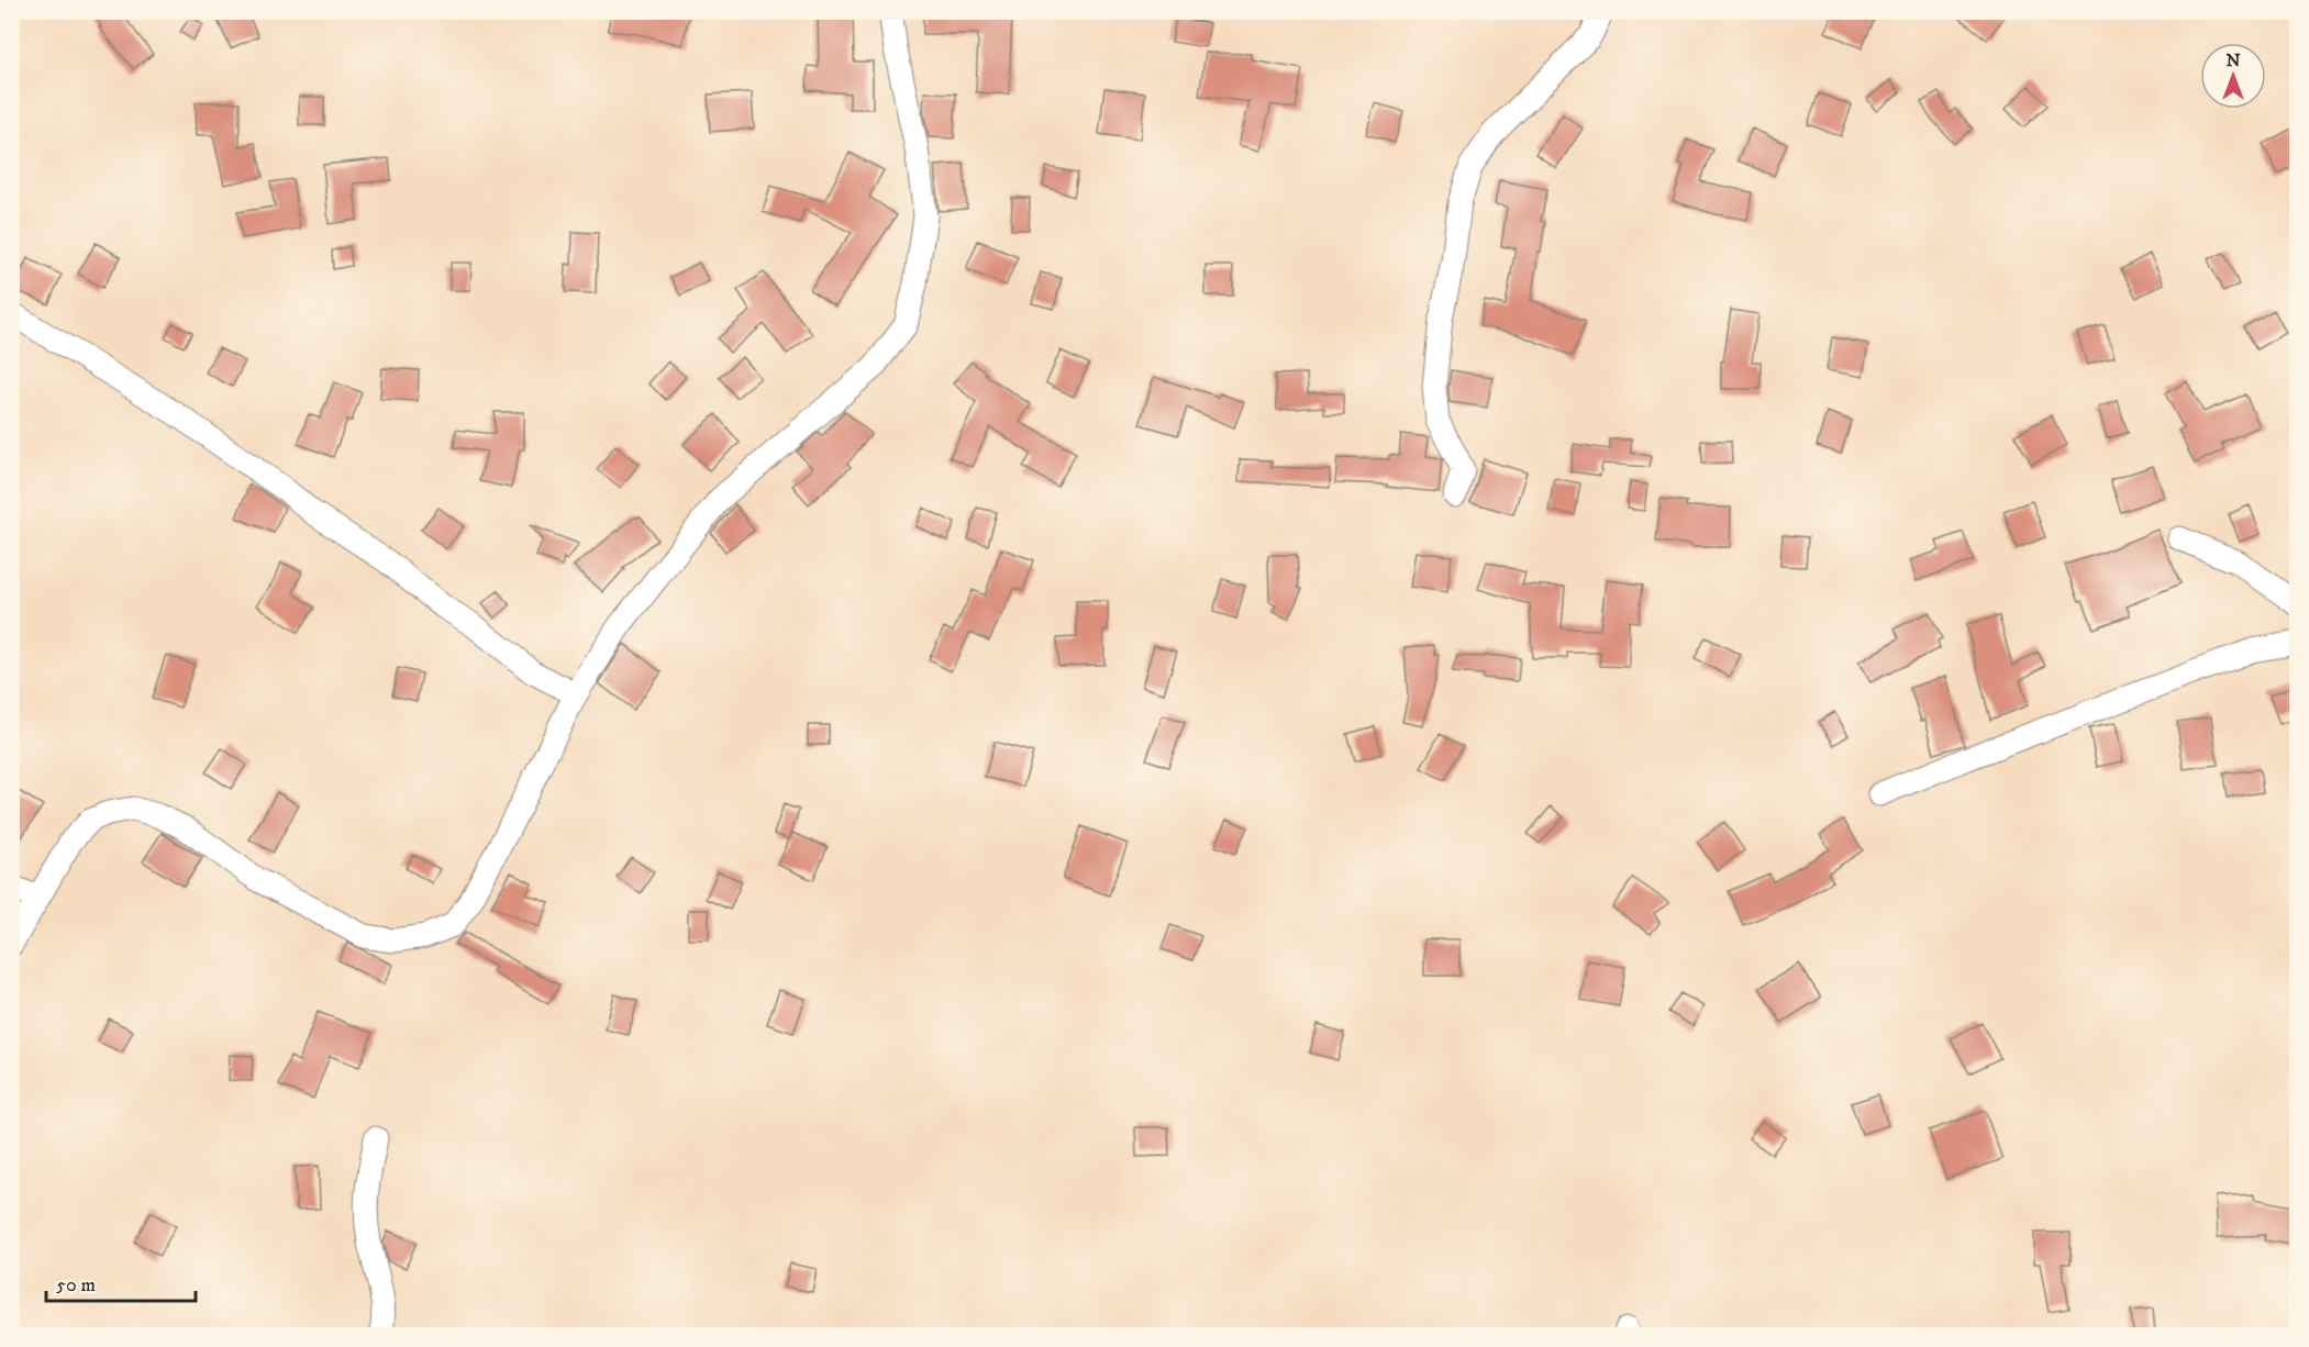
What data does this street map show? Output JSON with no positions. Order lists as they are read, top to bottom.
{
  "scale_bar": "50 m",
  "north": "top"
}
